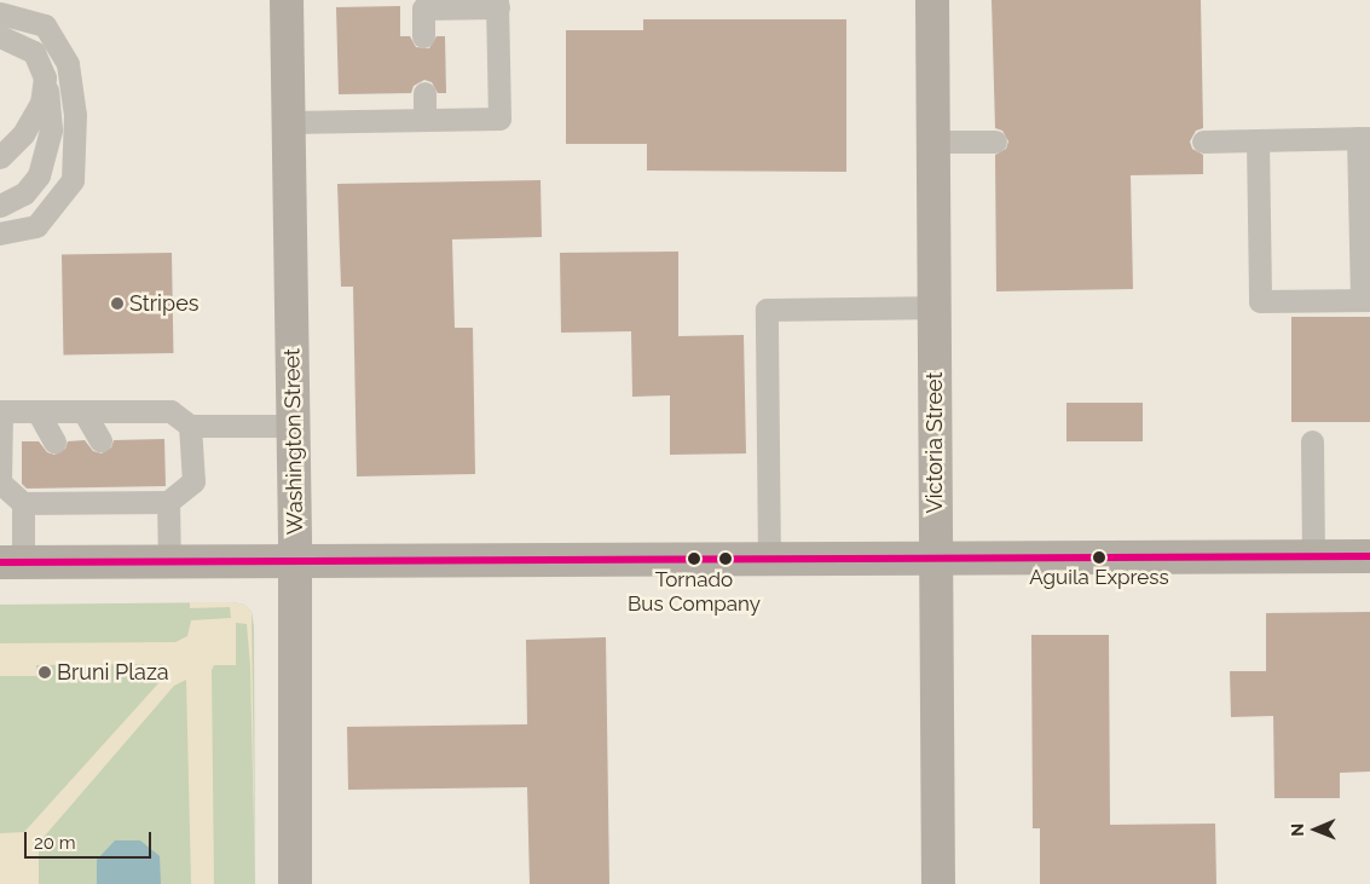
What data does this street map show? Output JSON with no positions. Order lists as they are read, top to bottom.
{
  "streets": {
    "main road": ["Washington Street", "Victoria Street"]
  },
  "places": [
    "Stripes",
    "Aguila Express",
    "Tornado Bus Company",
    "Bruni Plaza"
  ],
  "scale_bar": "20 m",
  "north": "left"
}
